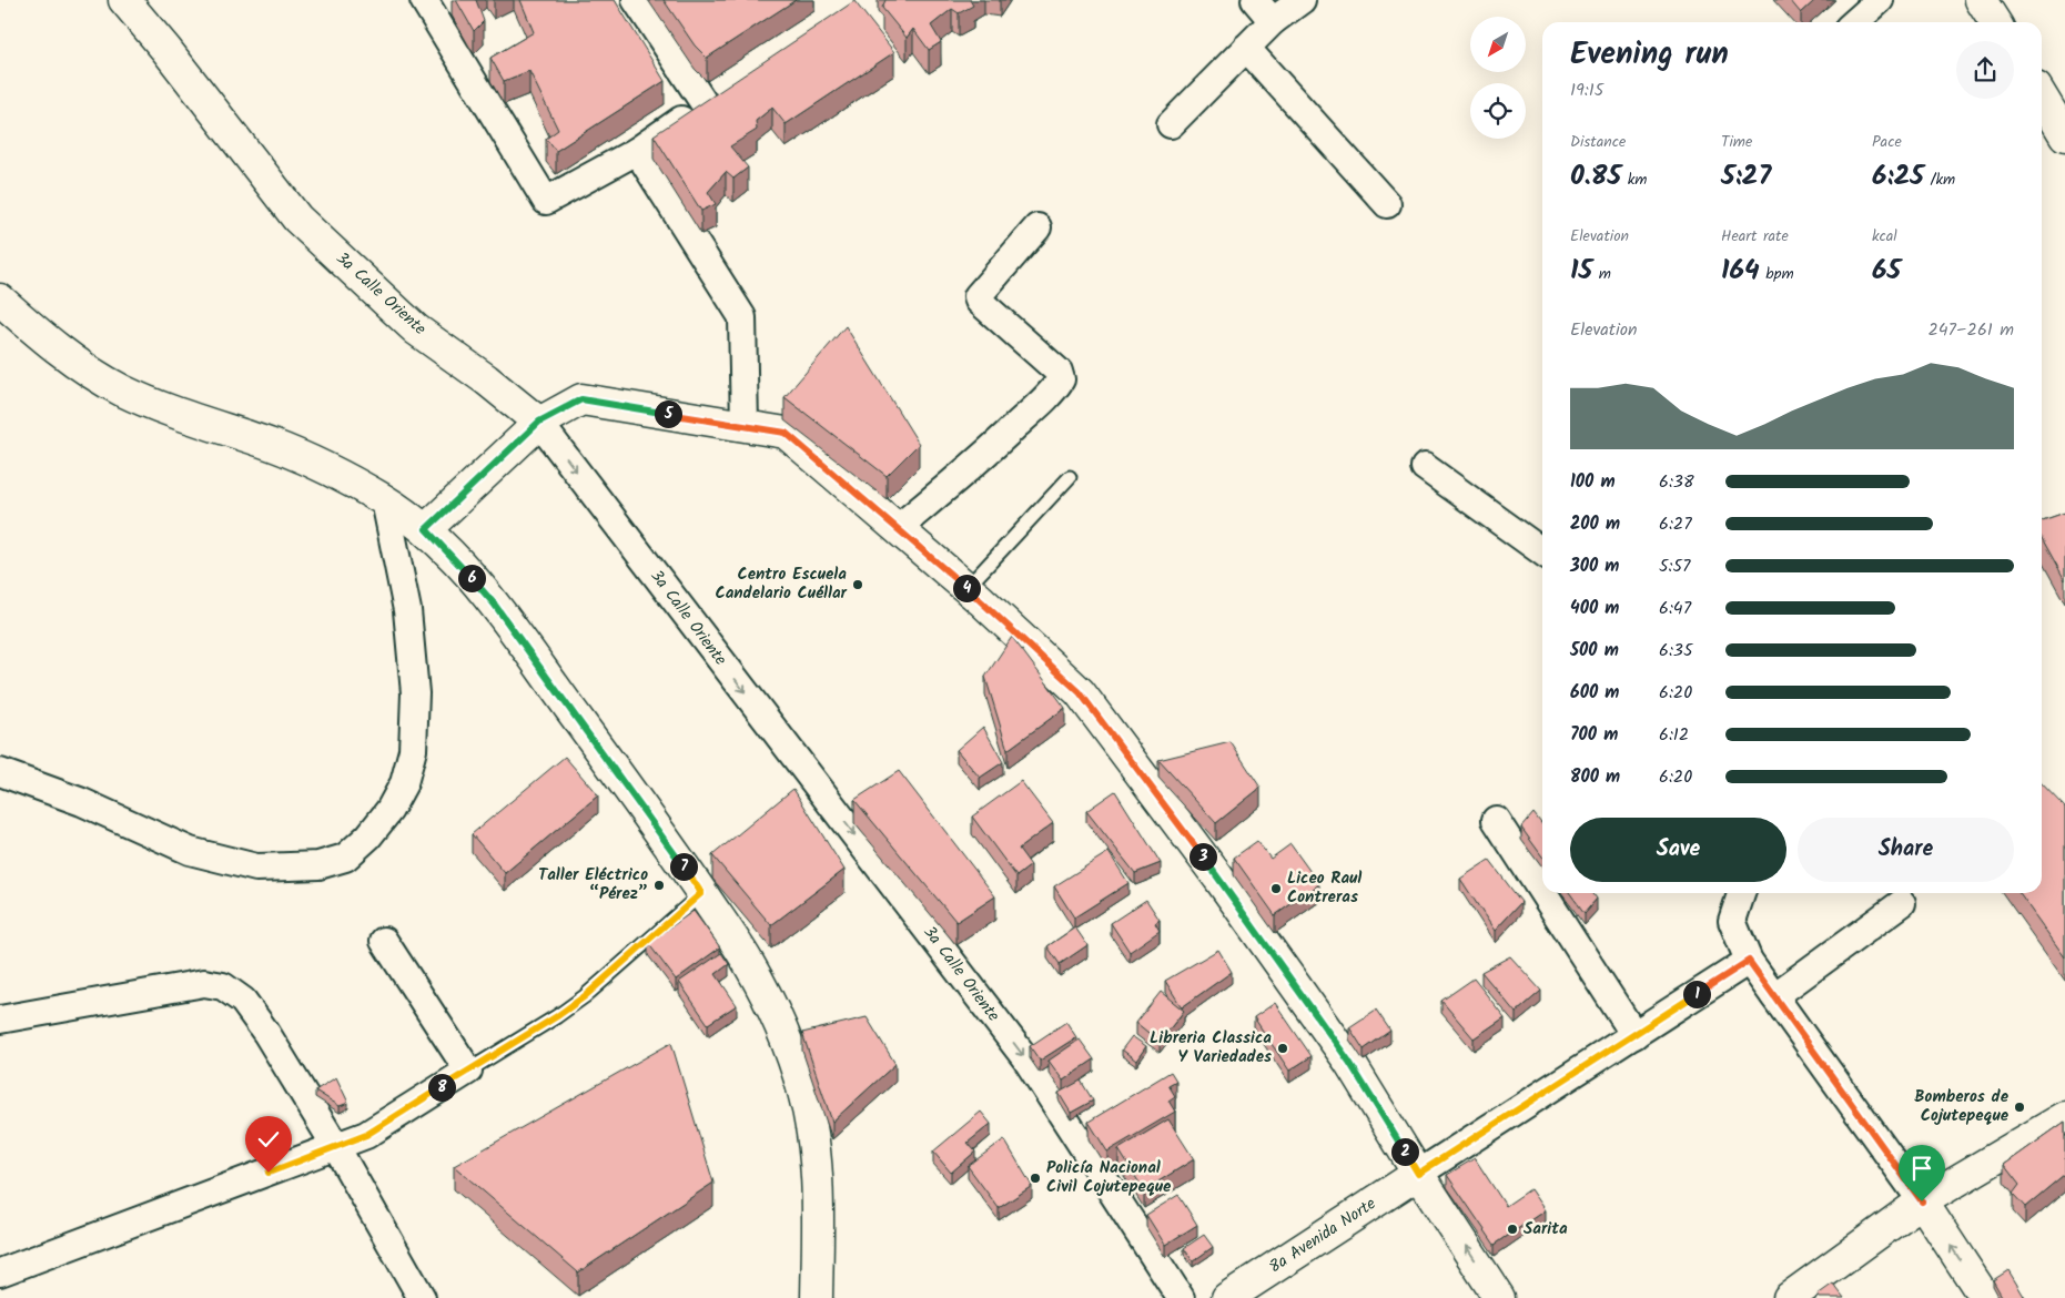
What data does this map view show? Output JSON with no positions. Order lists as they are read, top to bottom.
{
  "streets": {
    "street": ["3a Calle Oriente", "8a Avenida Norte"]
  },
  "places": [
    "Centro Escuela Candelario Cuéllar",
    "Taller Eléctrico “Pérez”",
    "Liceo Raul Contreras",
    "Libreria Classica Y Variedades",
    "Bomberos de Cojutepeque",
    "Policía Nacional Civil Cojutepeque",
    "Sarita"
  ],
  "north": "bottom left",
  "page": {
    "heading": ["Evening run", "19:15"],
    "stats": [
      ["Distance", "0.85 km"],
      ["Time", "5:27"],
      ["Pace", "6:25 /km"],
      ["Elevation", "15 m"],
      ["Heart rate", "164 bpm"],
      ["kcal", "65"]
    ],
    "chart": ["Elevation", "247–261 m"],
    "pins": [
      "5",
      "6",
      "4",
      "3",
      "7",
      "1",
      "8",
      "2"
    ],
    "list": [
      {
        "name": "100 m",
        "note": "6:38"
      },
      {
        "name": "200 m",
        "note": "6:27"
      },
      {
        "name": "300 m",
        "note": "5:57"
      },
      {
        "name": "400 m",
        "note": "6:47"
      },
      {
        "name": "500 m",
        "note": "6:35"
      },
      {
        "name": "600 m",
        "note": "6:20"
      },
      {
        "name": "700 m",
        "note": "6:12"
      },
      {
        "name": "800 m",
        "note": "6:20"
      }
    ],
    "buttons": ["Save", "Share"]
  }
}
